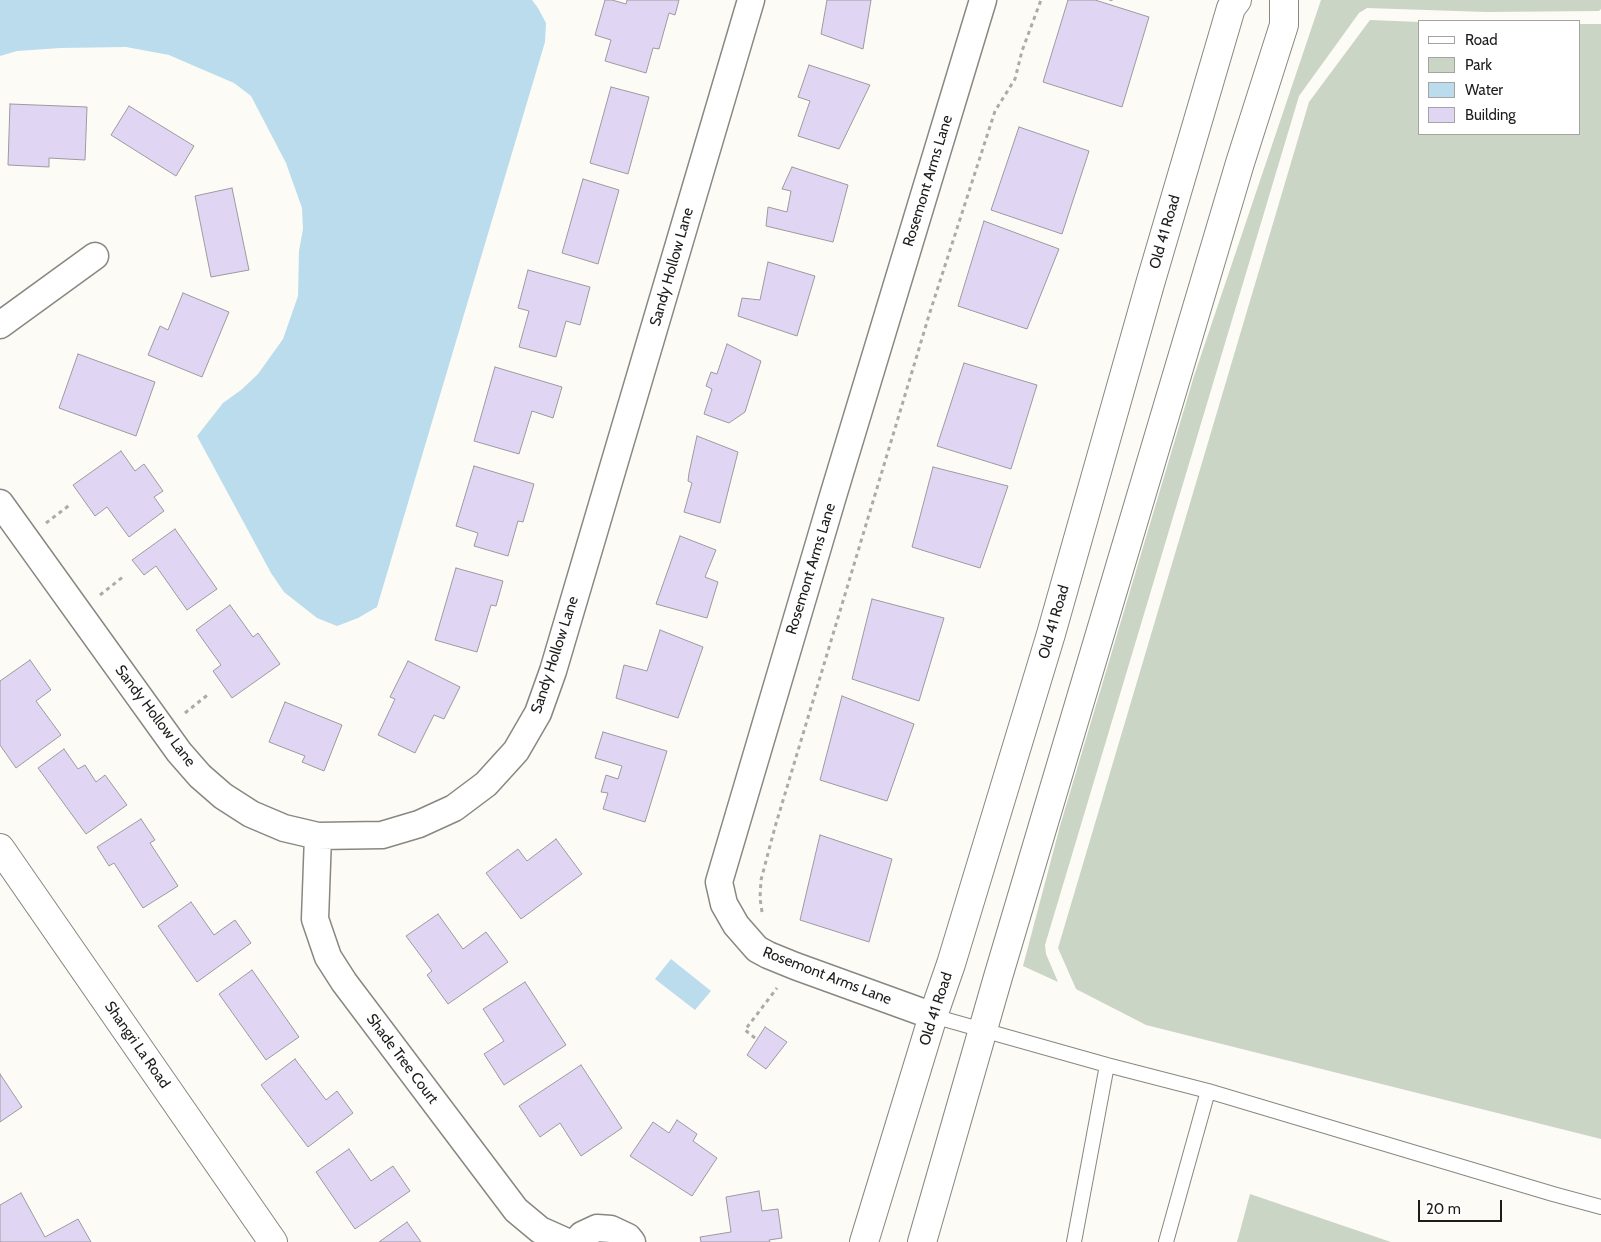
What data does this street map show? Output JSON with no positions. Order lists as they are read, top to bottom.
{
  "streets": {
    "street": [
      "Rosemont Arms Lane",
      "Old 41 Road",
      "Sandy Hollow Lane",
      "Shangri La Road",
      "Shade Tree Court"
    ]
  },
  "crossings": [
    ["Rosemont Arms Lane", "Old 41 Road"],
    ["Sandy Hollow Lane", "Shade Tree Court"]
  ],
  "legend": [
    "Road",
    "Park",
    "Water",
    "Building"
  ],
  "scale_bar": "20 m"
}
